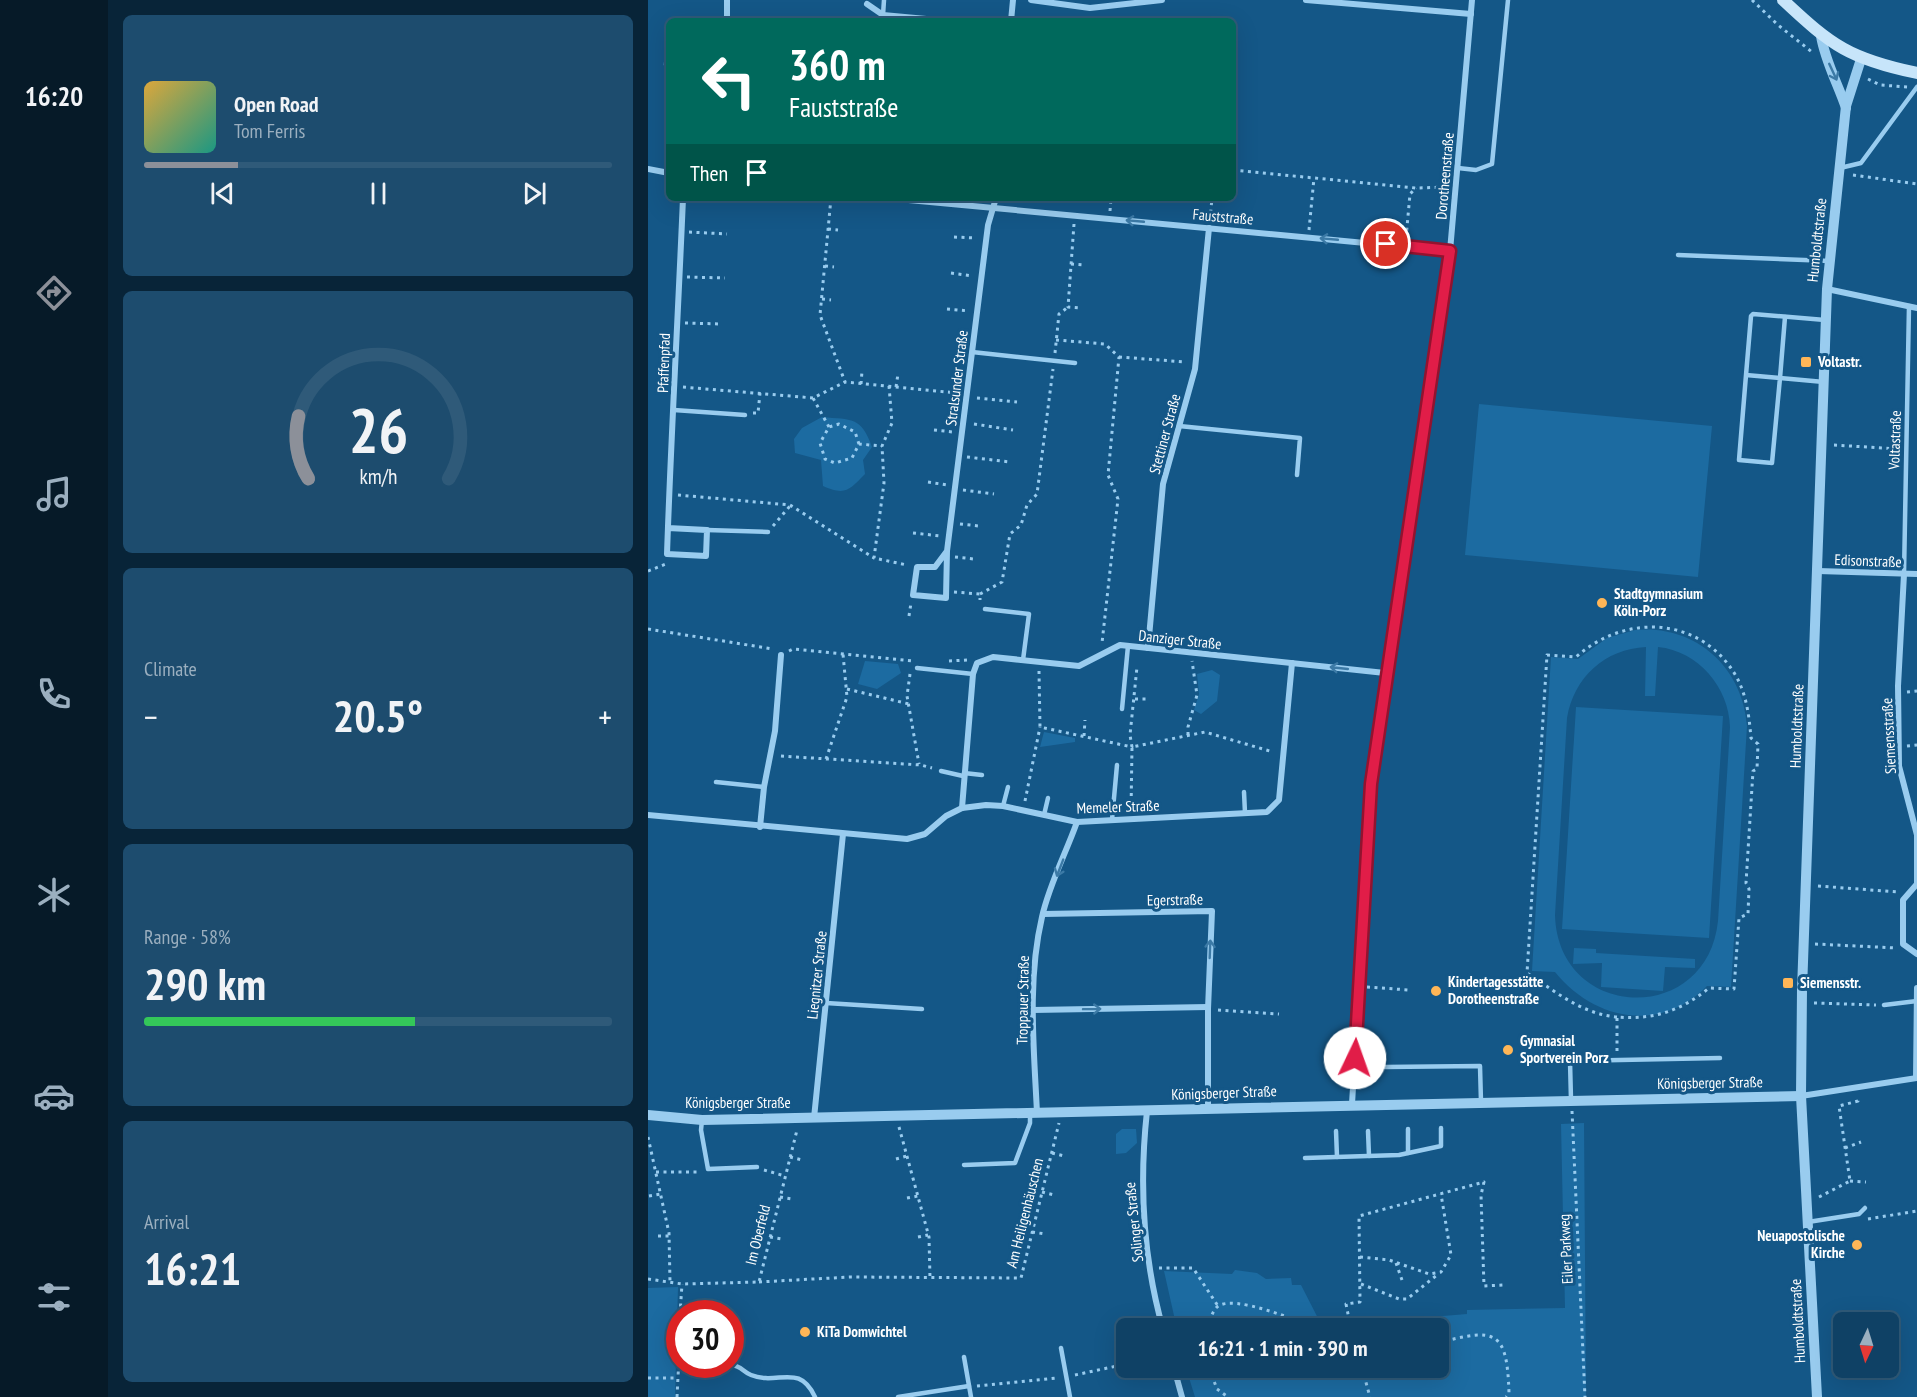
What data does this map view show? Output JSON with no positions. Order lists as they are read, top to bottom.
{
  "streets": {
    "street": [
      "Dorotheenstraße",
      "Fauststraße",
      "Humboldtstraße",
      "Pfaffenpfad",
      "Stralsunder Straße",
      "Stettiner Straße",
      "Edisonstraße",
      "Danziger Straße",
      "Siemensstraße",
      "Memeler Straße",
      "Egerstraße",
      "Liegnitzer Straße",
      "Troppauer Straße",
      "Königsberger Straße",
      "Solinger Straße"
    ],
    "lane": ["Voltastraße"],
    "path": ["Am Heiligenhäuschen", "Im Oberfeld", "Eiler Parkweg"]
  },
  "crossings": [
    ["Dorotheenstraße", "Fauststraße"],
    ["Dorotheenstraße", "Danziger Straße"],
    ["Dorotheenstraße", "Königsberger Straße"],
    ["Fauststraße", "Stralsunder Straße"],
    ["Fauststraße", "Stettiner Straße"],
    ["Humboldtstraße", "Edisonstraße"],
    ["Humboldtstraße", "Königsberger Straße"],
    ["Stettiner Straße", "Danziger Straße"],
    ["Voltastraße", "Edisonstraße"],
    ["Voltastraße", "Siemensstraße"],
    ["Edisonstraße", "Siemensstraße"],
    ["Danziger Straße", "Memeler Straße"],
    ["Memeler Straße", "Liegnitzer Straße"],
    ["Memeler Straße", "Troppauer Straße"],
    ["Egerstraße", "Troppauer Straße"],
    ["Egerstraße", "Königsberger Straße"],
    ["Liegnitzer Straße", "Königsberger Straße"],
    ["Troppauer Straße", "Königsberger Straße"],
    ["Königsberger Straße", "Am Heiligenhäuschen"],
    ["Königsberger Straße", "Solinger Straße"],
    ["Königsberger Straße", "Im Oberfeld"],
    ["Königsberger Straße", "Eiler Parkweg"],
    ["Am Heiligenhäuschen", "Im Oberfeld"]
  ],
  "one_way": ["Fauststraße"],
  "places": {
    "transit": ["Voltastr.", "Siemensstr."],
    "other": [
      "Stadtgymnasium Köln-Porz",
      "Kindertagesstätte Dorotheenstraße",
      "Gymnasial Sportverein Porz",
      "Neuapostolische Kirche",
      "KiTa Domwichtel"
    ]
  },
  "north": "bottom",
  "page": {
    "tabs": "16:20",
    "turn": ["360 m", "Fauststraße"],
    "song": ["Open Road", "Tom Ferris"],
    "then": "Then",
    "tile": [
      "Climate",
      ["Range · 58%", "290 km"],
      ["Arrival", "16:21"]
    ],
    "heat": ["−", "20.5°", "+"],
    "limit": "30",
    "trip": "16:21 · 1 min · 390 m",
    "gauge": ["26", "km/h"]
  }
}
